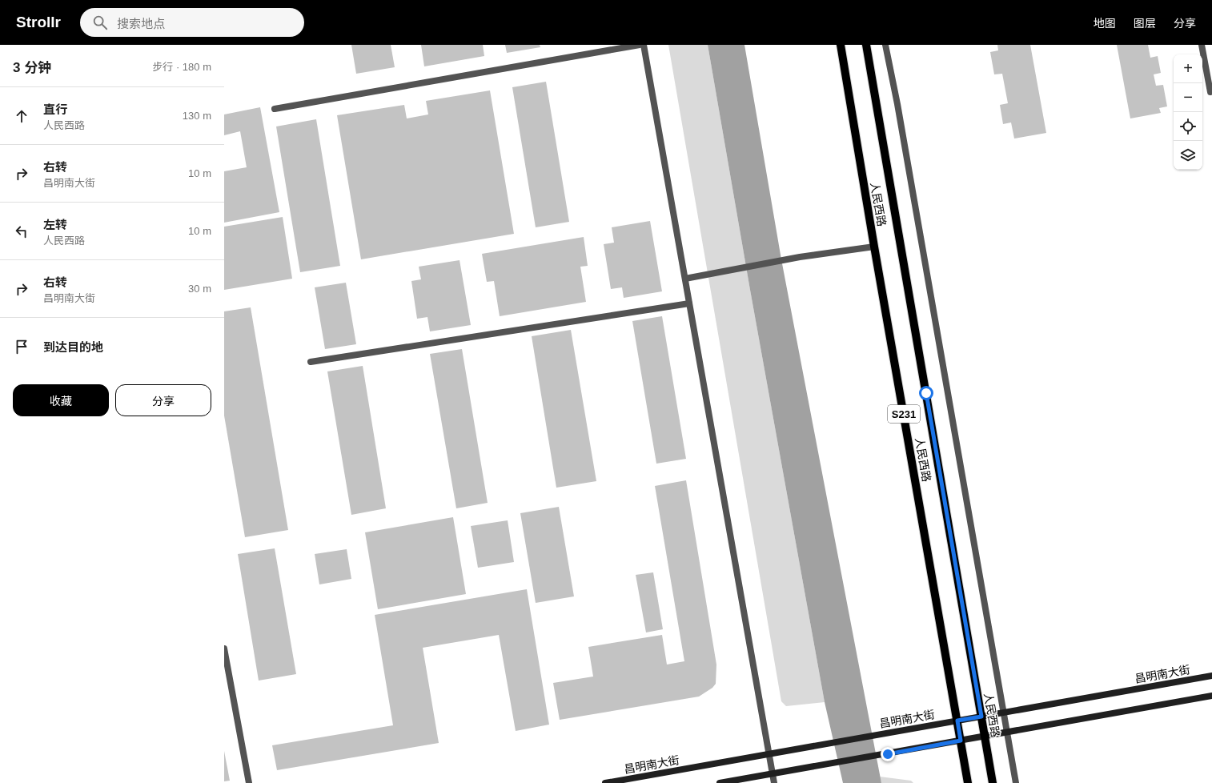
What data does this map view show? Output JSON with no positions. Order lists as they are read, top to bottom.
{
  "streets": {
    "main road": ["人民西路", "S231", "昌明南大街"]
  },
  "crossings": [
    ["人民西路", "昌明南大街"]
  ],
  "page": {
    "header": "Strollr",
    "search": "搜索地点",
    "nav": ["地图", "图层", "分享"],
    "heading": ["3 分钟", "步行 · 180 m"],
    "map_buttons": ["+", "−"],
    "list": [
      ["直行", "人民西路", "130 m"],
      ["右转", "昌明南大街", "10 m"],
      ["左转", "人民西路", "10 m"],
      ["右转", "昌明南大街", "30 m"],
      "到达目的地"
    ],
    "buttons": ["收藏", "分享"]
  }
}
